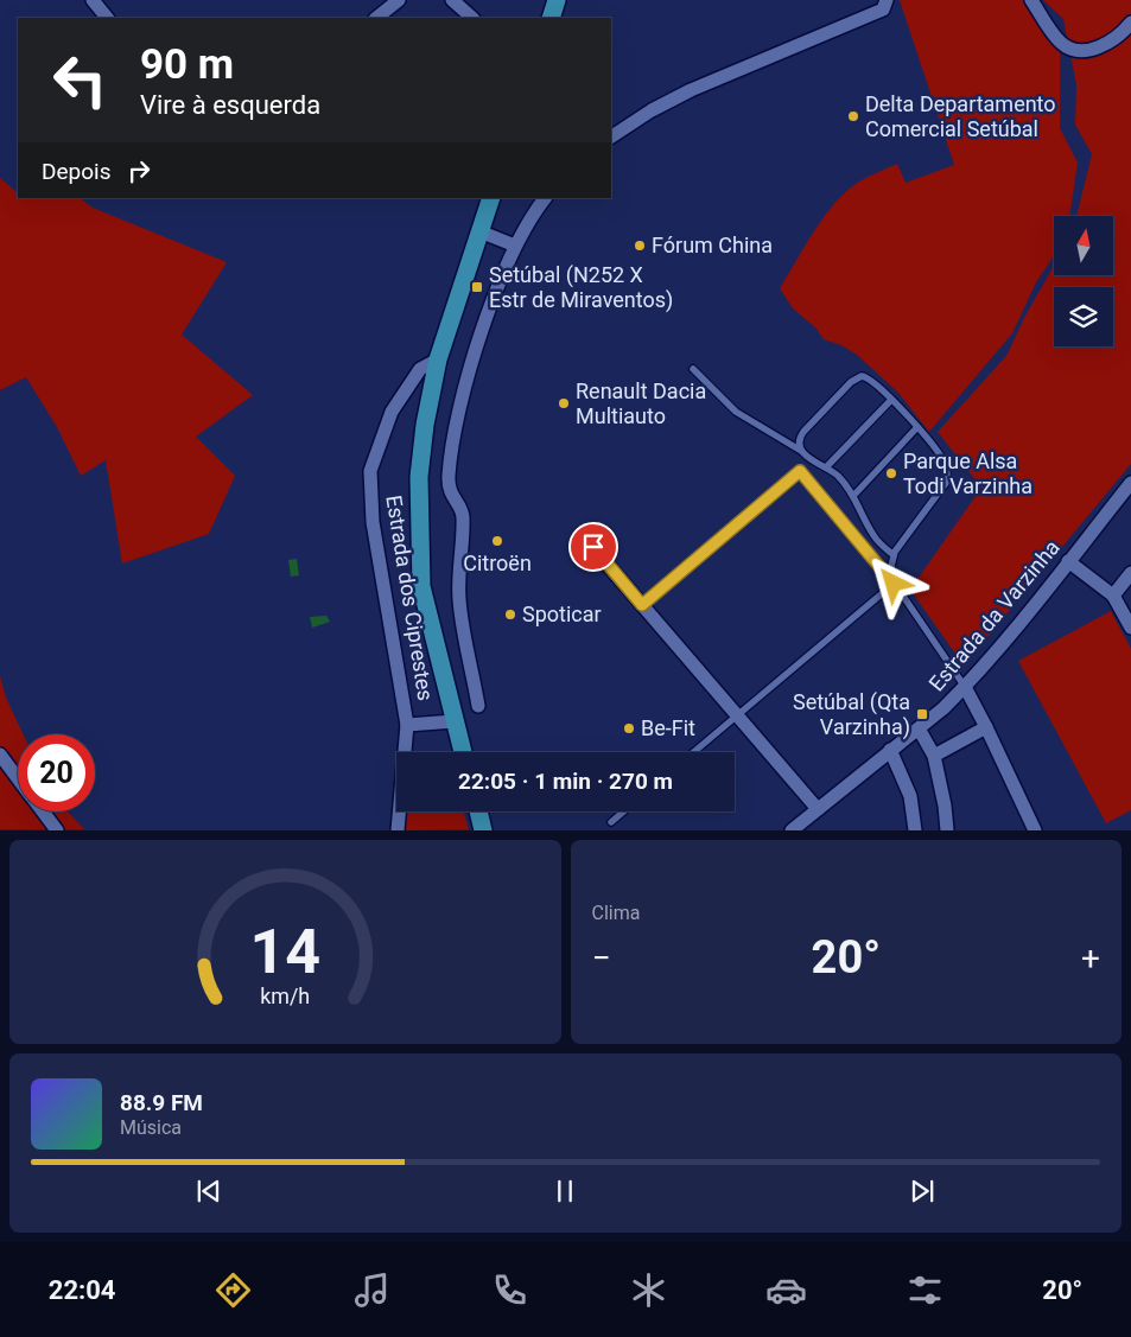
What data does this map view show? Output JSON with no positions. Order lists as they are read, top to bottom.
{
  "streets": {
    "street": ["Estrada dos Ciprestes", "Estrada da Varzinha"]
  },
  "places": {
    "other": [
      "Delta Departamento Comercial Setúbal",
      "Fórum China",
      "Renault Dacia Multiauto",
      "Parque Alsa Todi Varzinha",
      "Citroën",
      "Spoticar",
      "Be-Fit"
    ],
    "transit": ["Setúbal (N252 X Estr de Miraventos)", "Setúbal (Qta Varzinha)"]
  },
  "north": "top",
  "page": {
    "turn": ["90 m", "Vire à esquerda"],
    "then": "Depois",
    "limit": "20",
    "trip": "22:05 · 1 min · 270 m",
    "tile": "Clima",
    "heat": ["−", "20°", "+"],
    "song": ["88.9 FM", "Música"],
    "tabs": ["22:04", "20°"],
    "gauge": ["14", "km/h"]
  }
}
